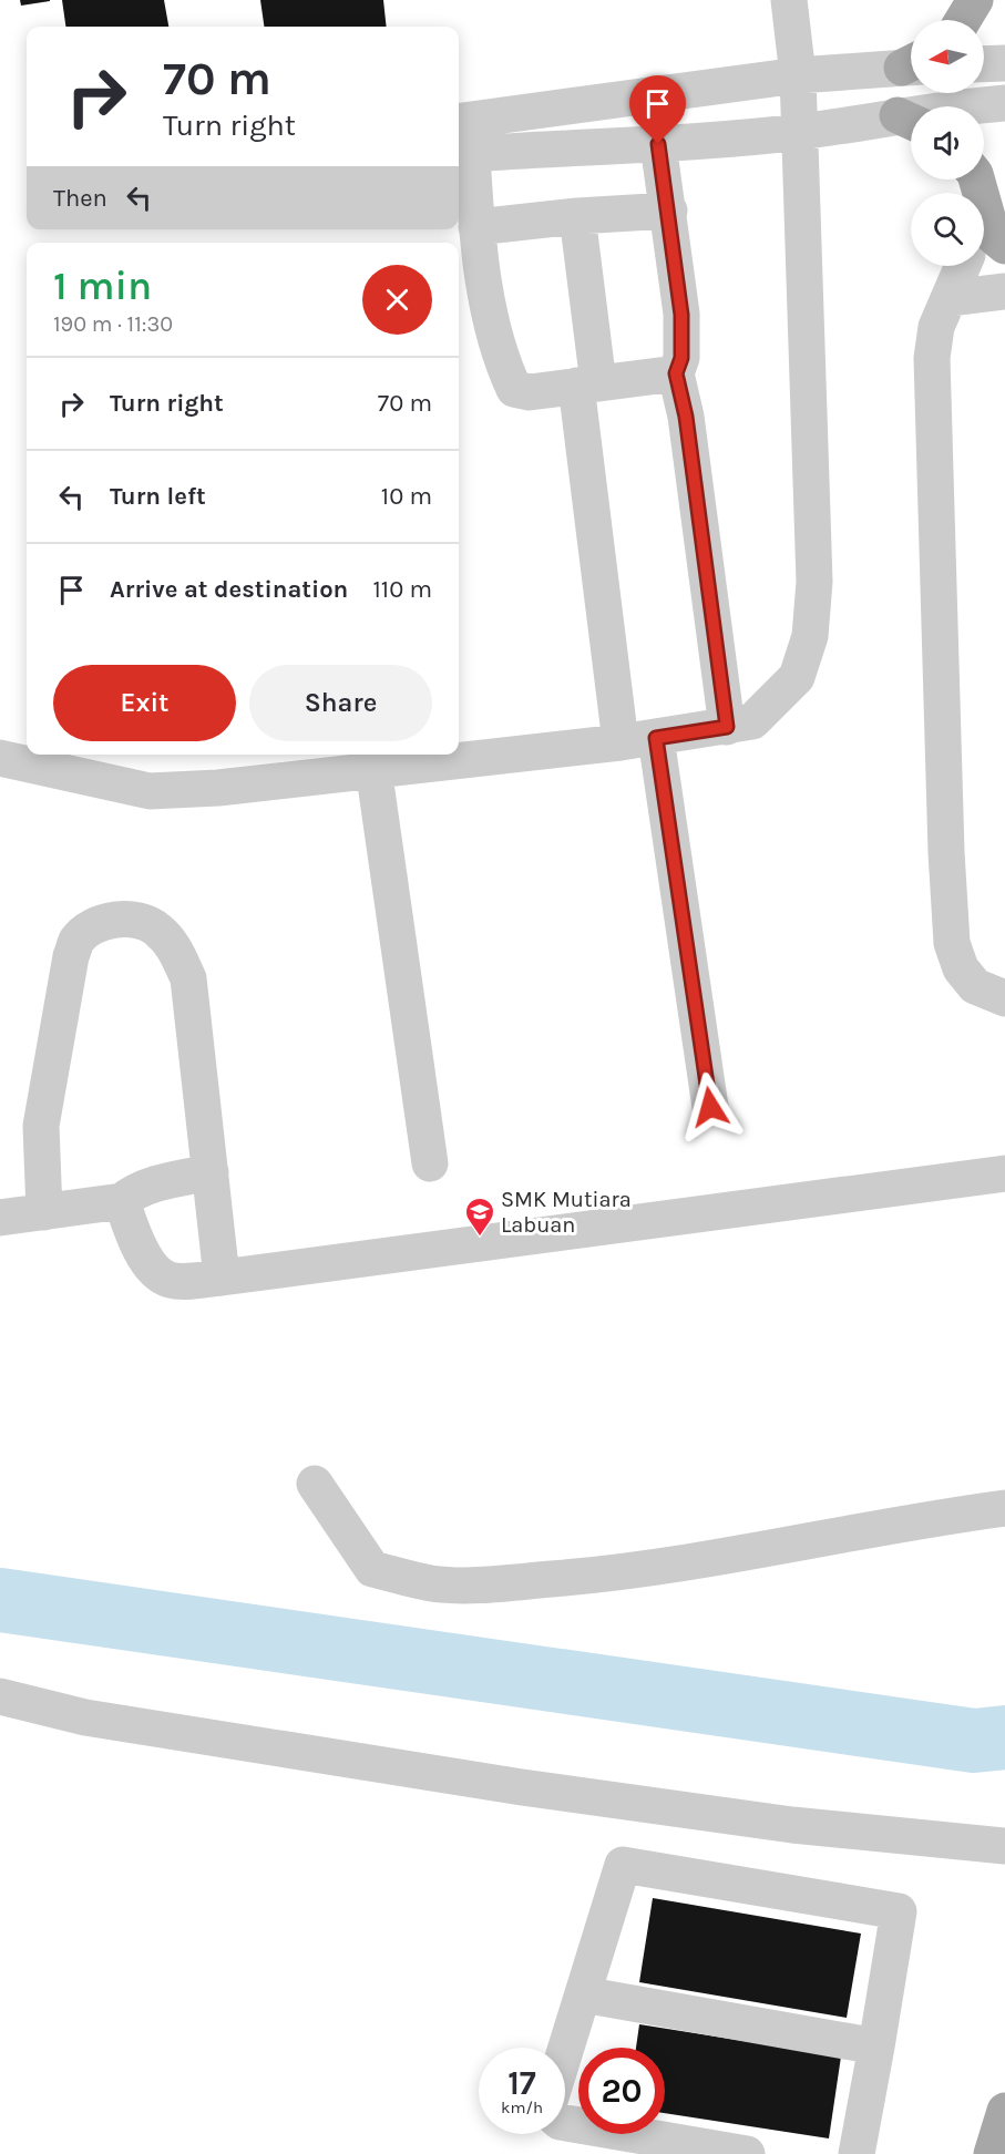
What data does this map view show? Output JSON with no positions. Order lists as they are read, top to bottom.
{
  "places": {
    "school or university": ["SMK Mutiara Labuan"]
  },
  "north": "left",
  "page": {
    "turn": ["70 m", "Turn right"],
    "then": "Then",
    "heading": ["1 min", "190 m · 11:30"],
    "list": [
      {
        "name": "Turn right",
        "value": "70 m"
      },
      {
        "name": "Turn left",
        "value": "10 m"
      },
      {
        "name": "Arrive at destination",
        "value": "110 m"
      }
    ],
    "buttons": ["Exit", "Share"],
    "speed": "17 km/h",
    "limit": "20"
  }
}
